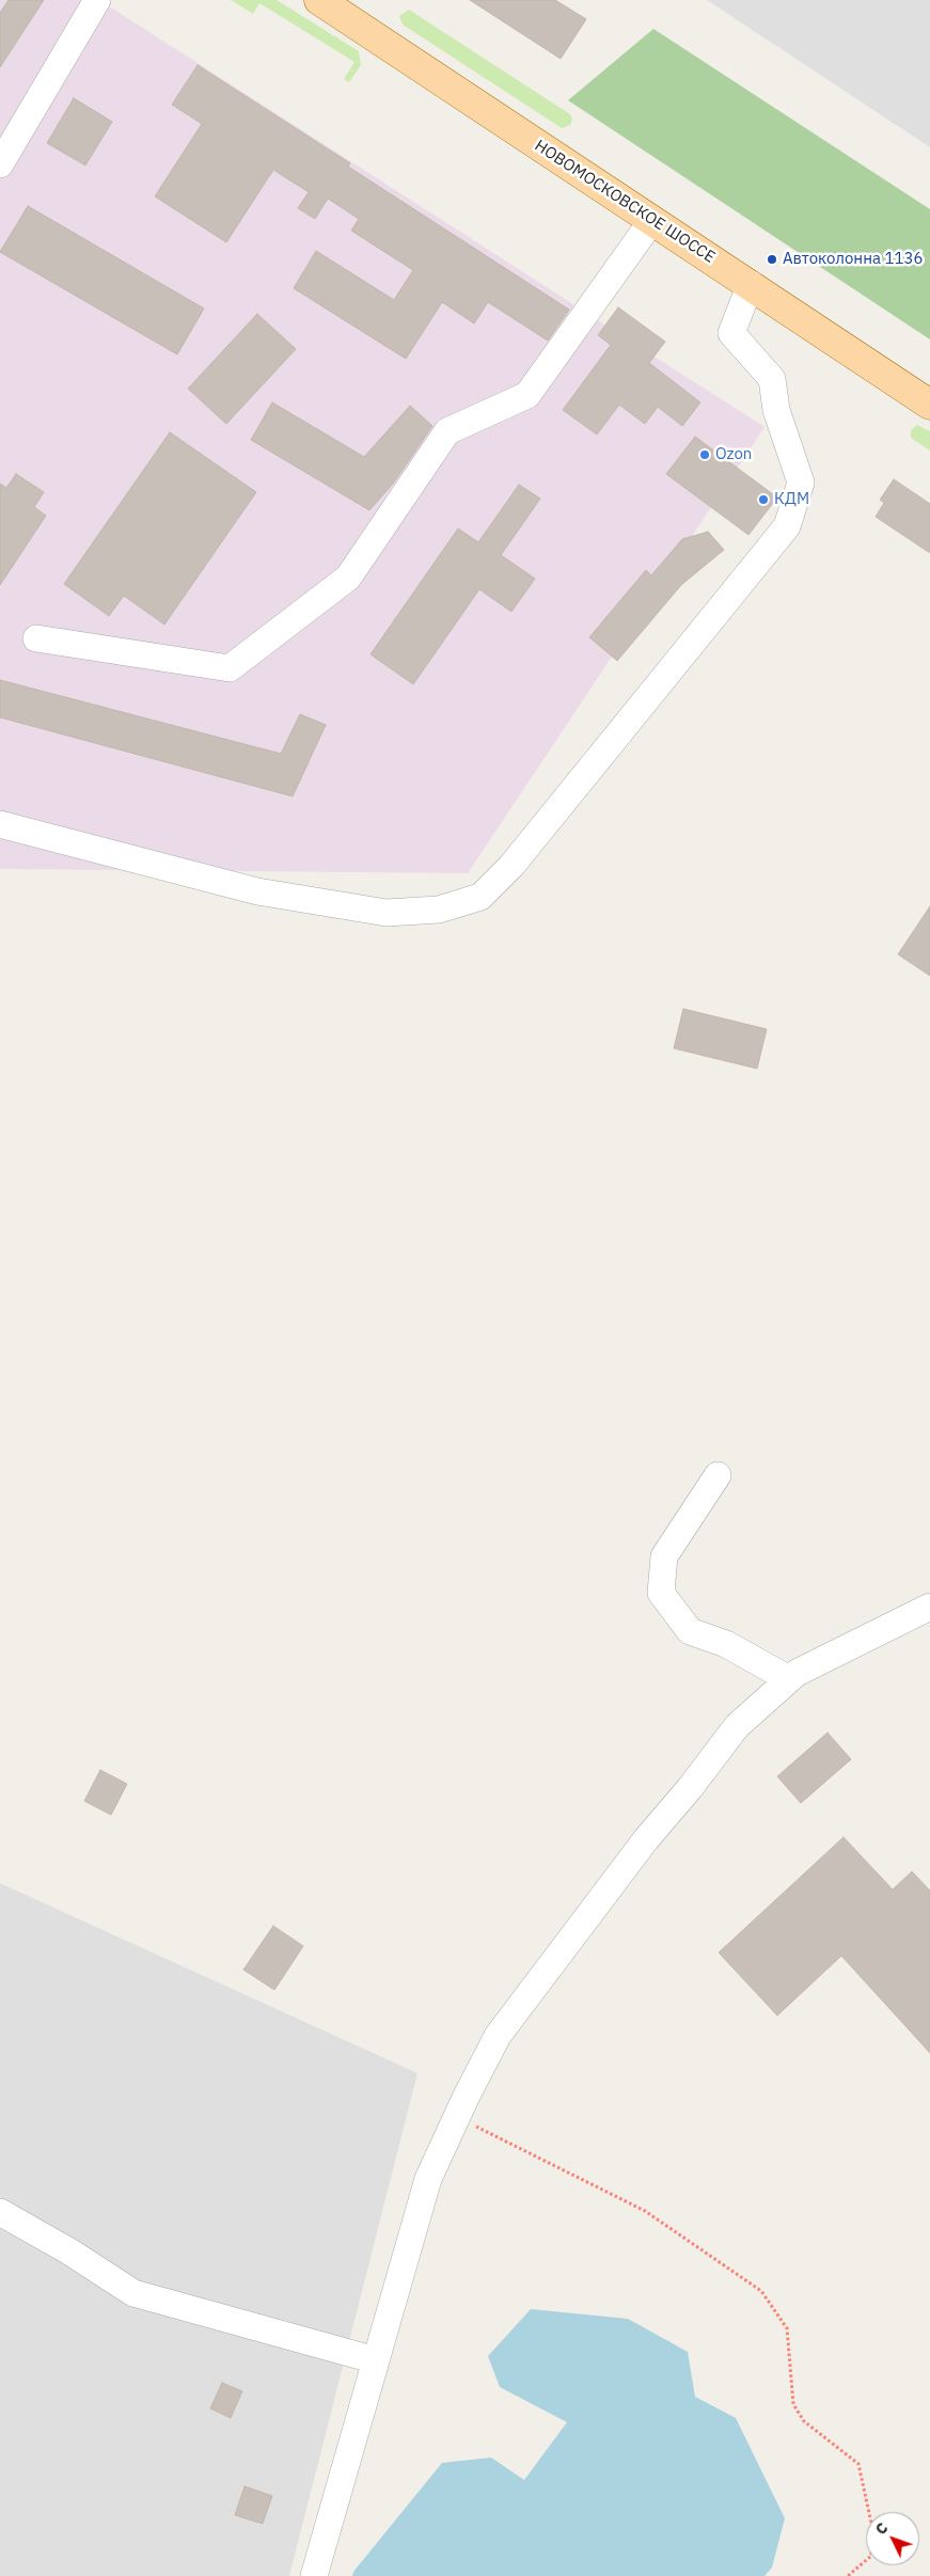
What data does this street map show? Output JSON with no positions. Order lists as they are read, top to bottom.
{
  "streets": {
    "main road": ["НОВОМОСКОВСКОЕ ШОССЕ"]
  },
  "places": ["Автоколонна 1136", "Ozon", "КДМ"],
  "north": "top left"
}
